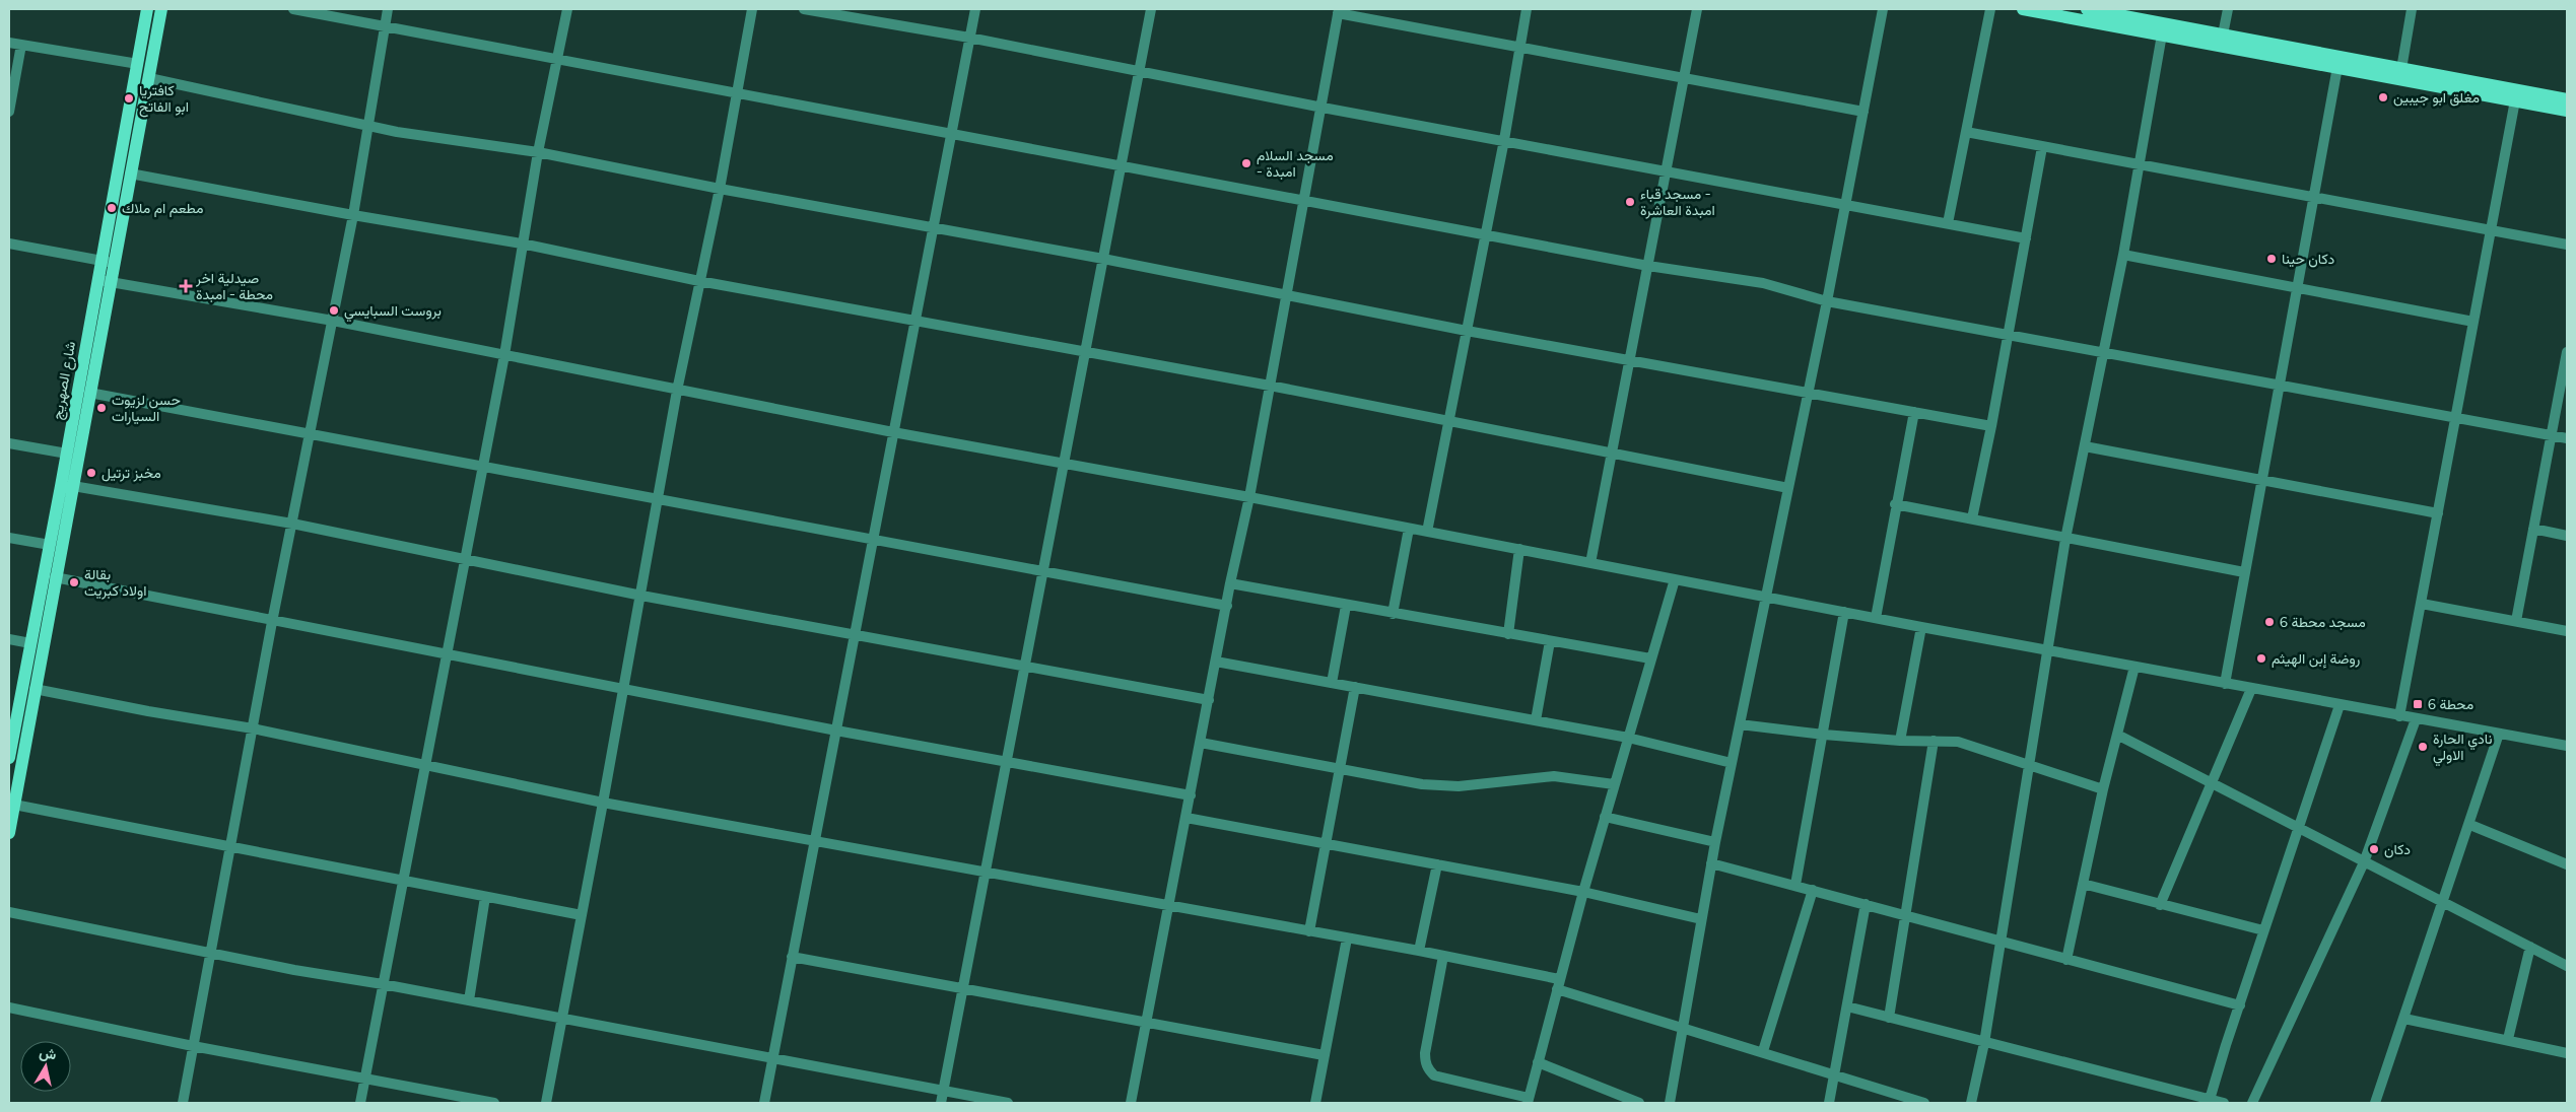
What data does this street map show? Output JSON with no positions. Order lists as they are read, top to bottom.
{
  "streets": {
    "main road": ["شارع الصهريج"]
  },
  "places": {
    "other": [
      "مغلق ابو جيبين",
      "كافتريا ابو الفاتح",
      "مسجد السلام - امبدة",
      "مسجد قباء - امبدة العاشرة",
      "مطعم ام ملاك",
      "دكان حينا",
      "بروست السبايسي",
      "حسن لزيوت السيارات",
      "مخبز ترتيل",
      "بقالة اولاد كبريت",
      "مسجد محطة 6",
      "روضة إبن الهيثم",
      "نادي الحارة الاولي",
      "دكان"
    ],
    "health": ["صيدلية اخر محطة - امبدة"],
    "transit": ["محطة 6"]
  },
  "north": "top"
}
